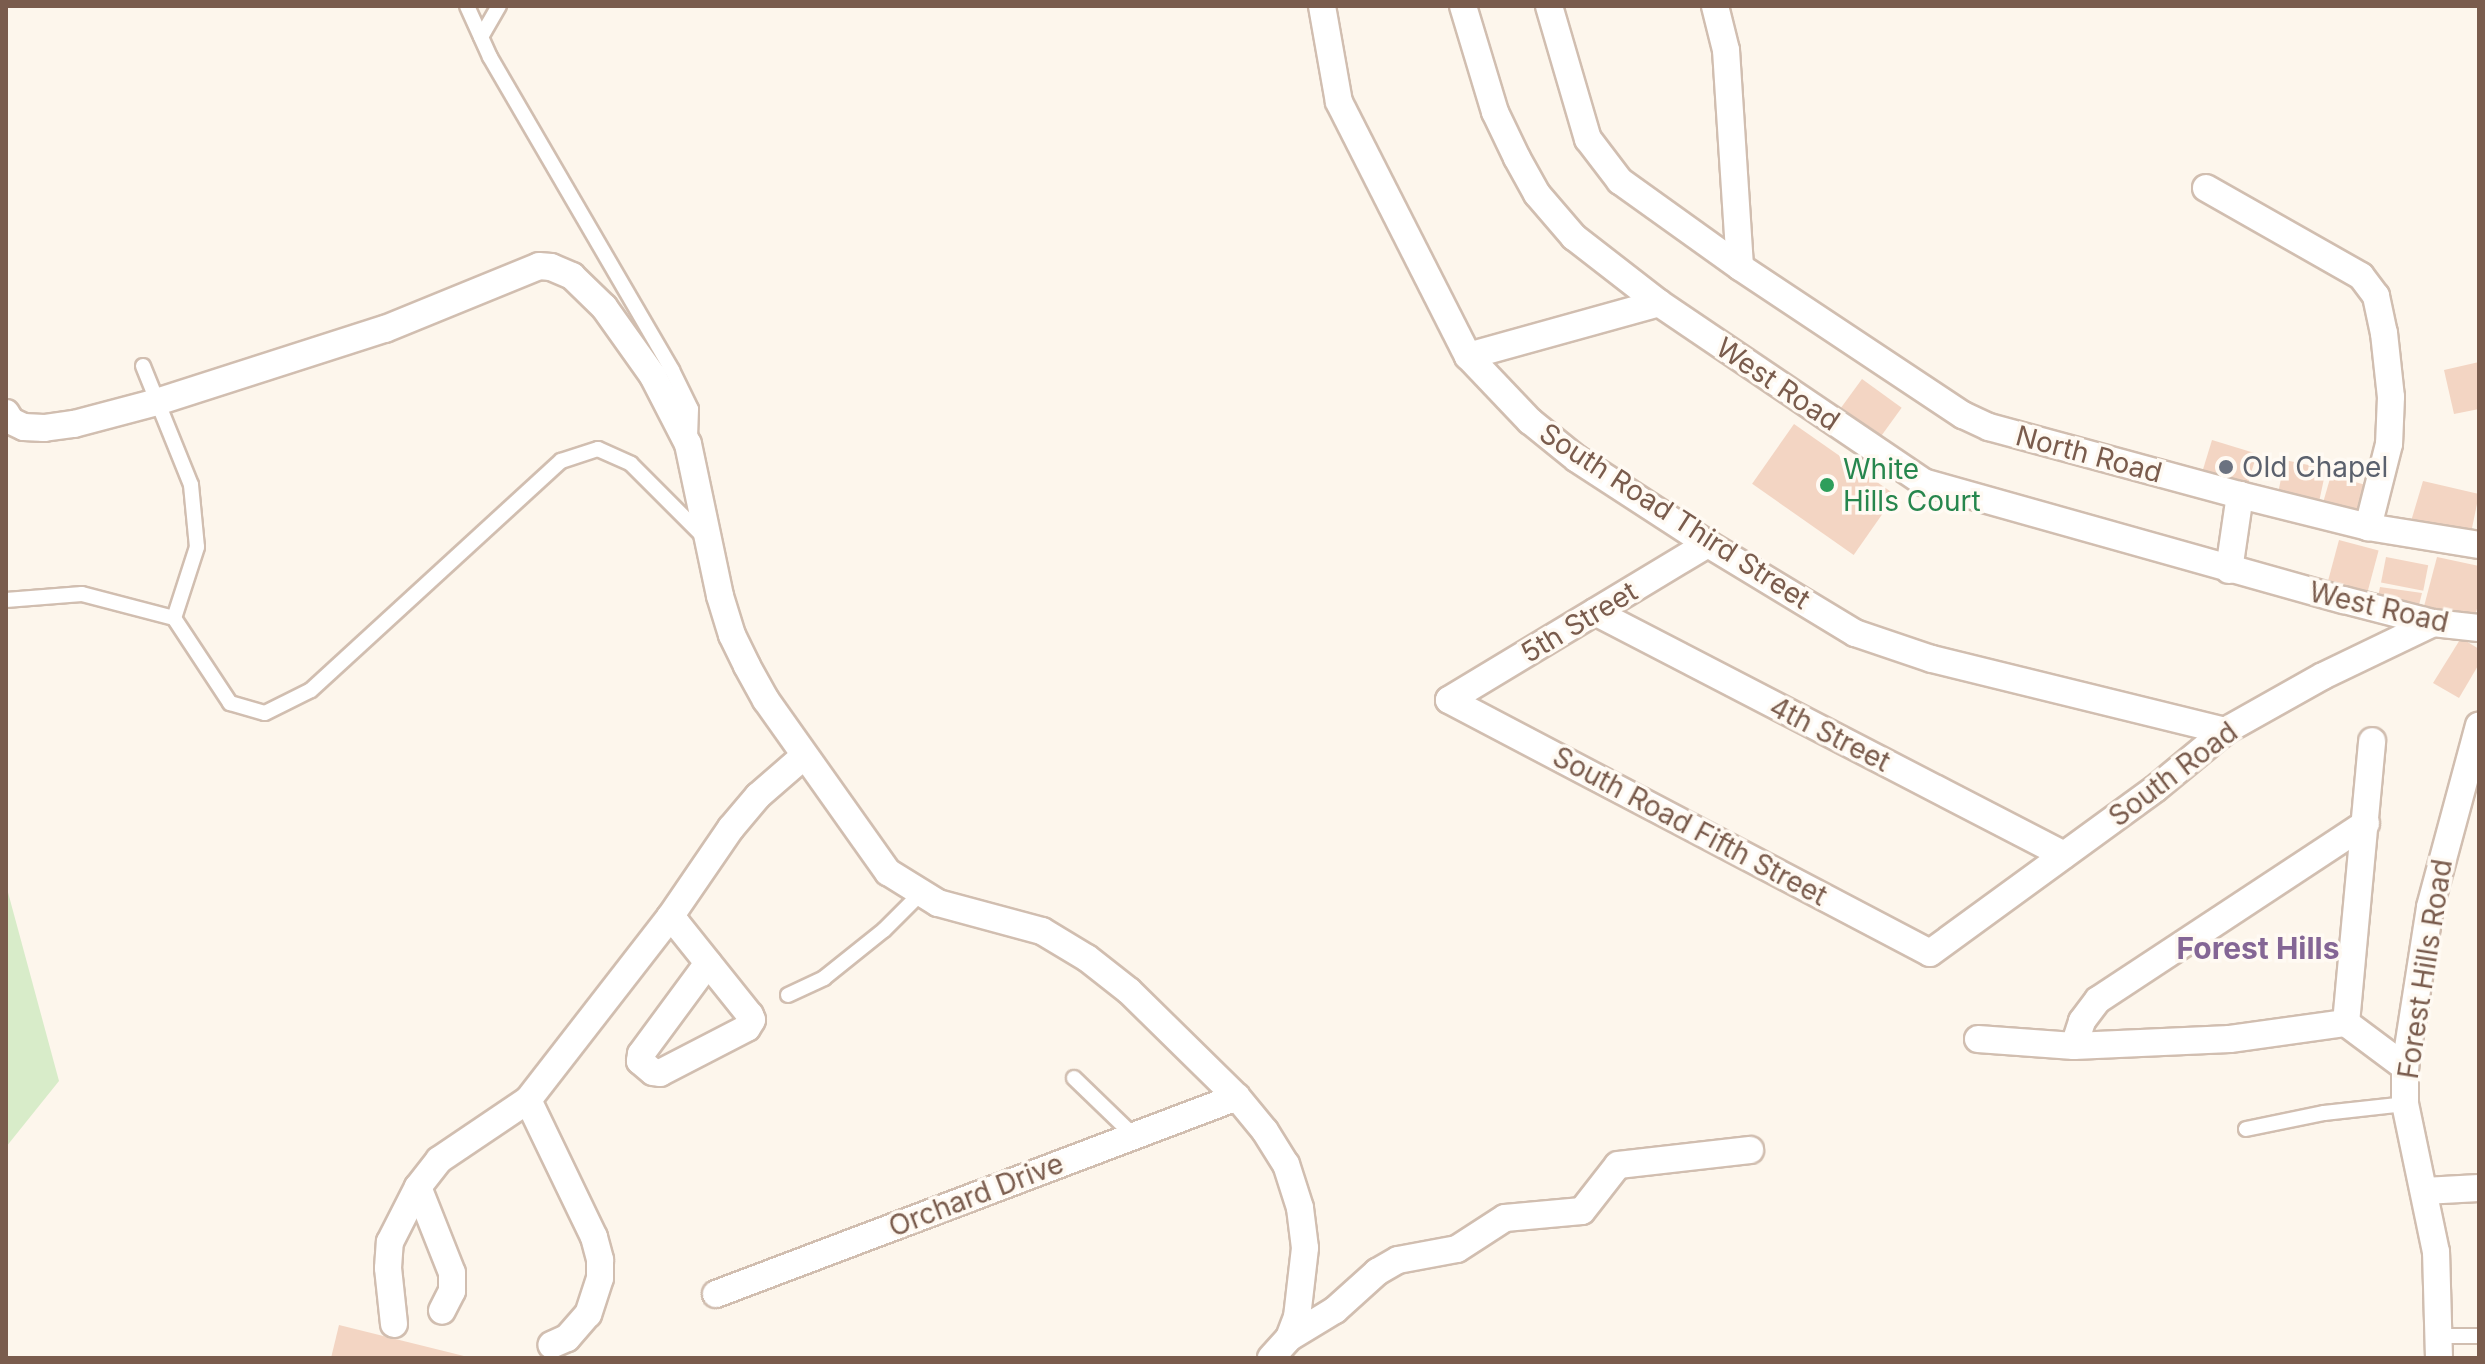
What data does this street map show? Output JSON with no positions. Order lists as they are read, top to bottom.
{
  "streets": {
    "street": [
      "West Road",
      "North Road",
      "South Road Third Street",
      "5th Street",
      "4th Street",
      "South Road",
      "South Road Fifth Street",
      "Forest Hills Road",
      "Orchard Drive"
    ]
  },
  "crossings": [
    ["West Road", "South Road"],
    ["South Road Third Street", "5th Street"],
    ["South Road Third Street", "South Road"],
    ["5th Street", "4th Street"],
    ["5th Street", "South Road Fifth Street"],
    ["4th Street", "South Road"],
    ["South Road", "South Road Fifth Street"]
  ],
  "districts": ["Forest Hills"],
  "places": ["Old Chapel", "White Hills Court"]
}
